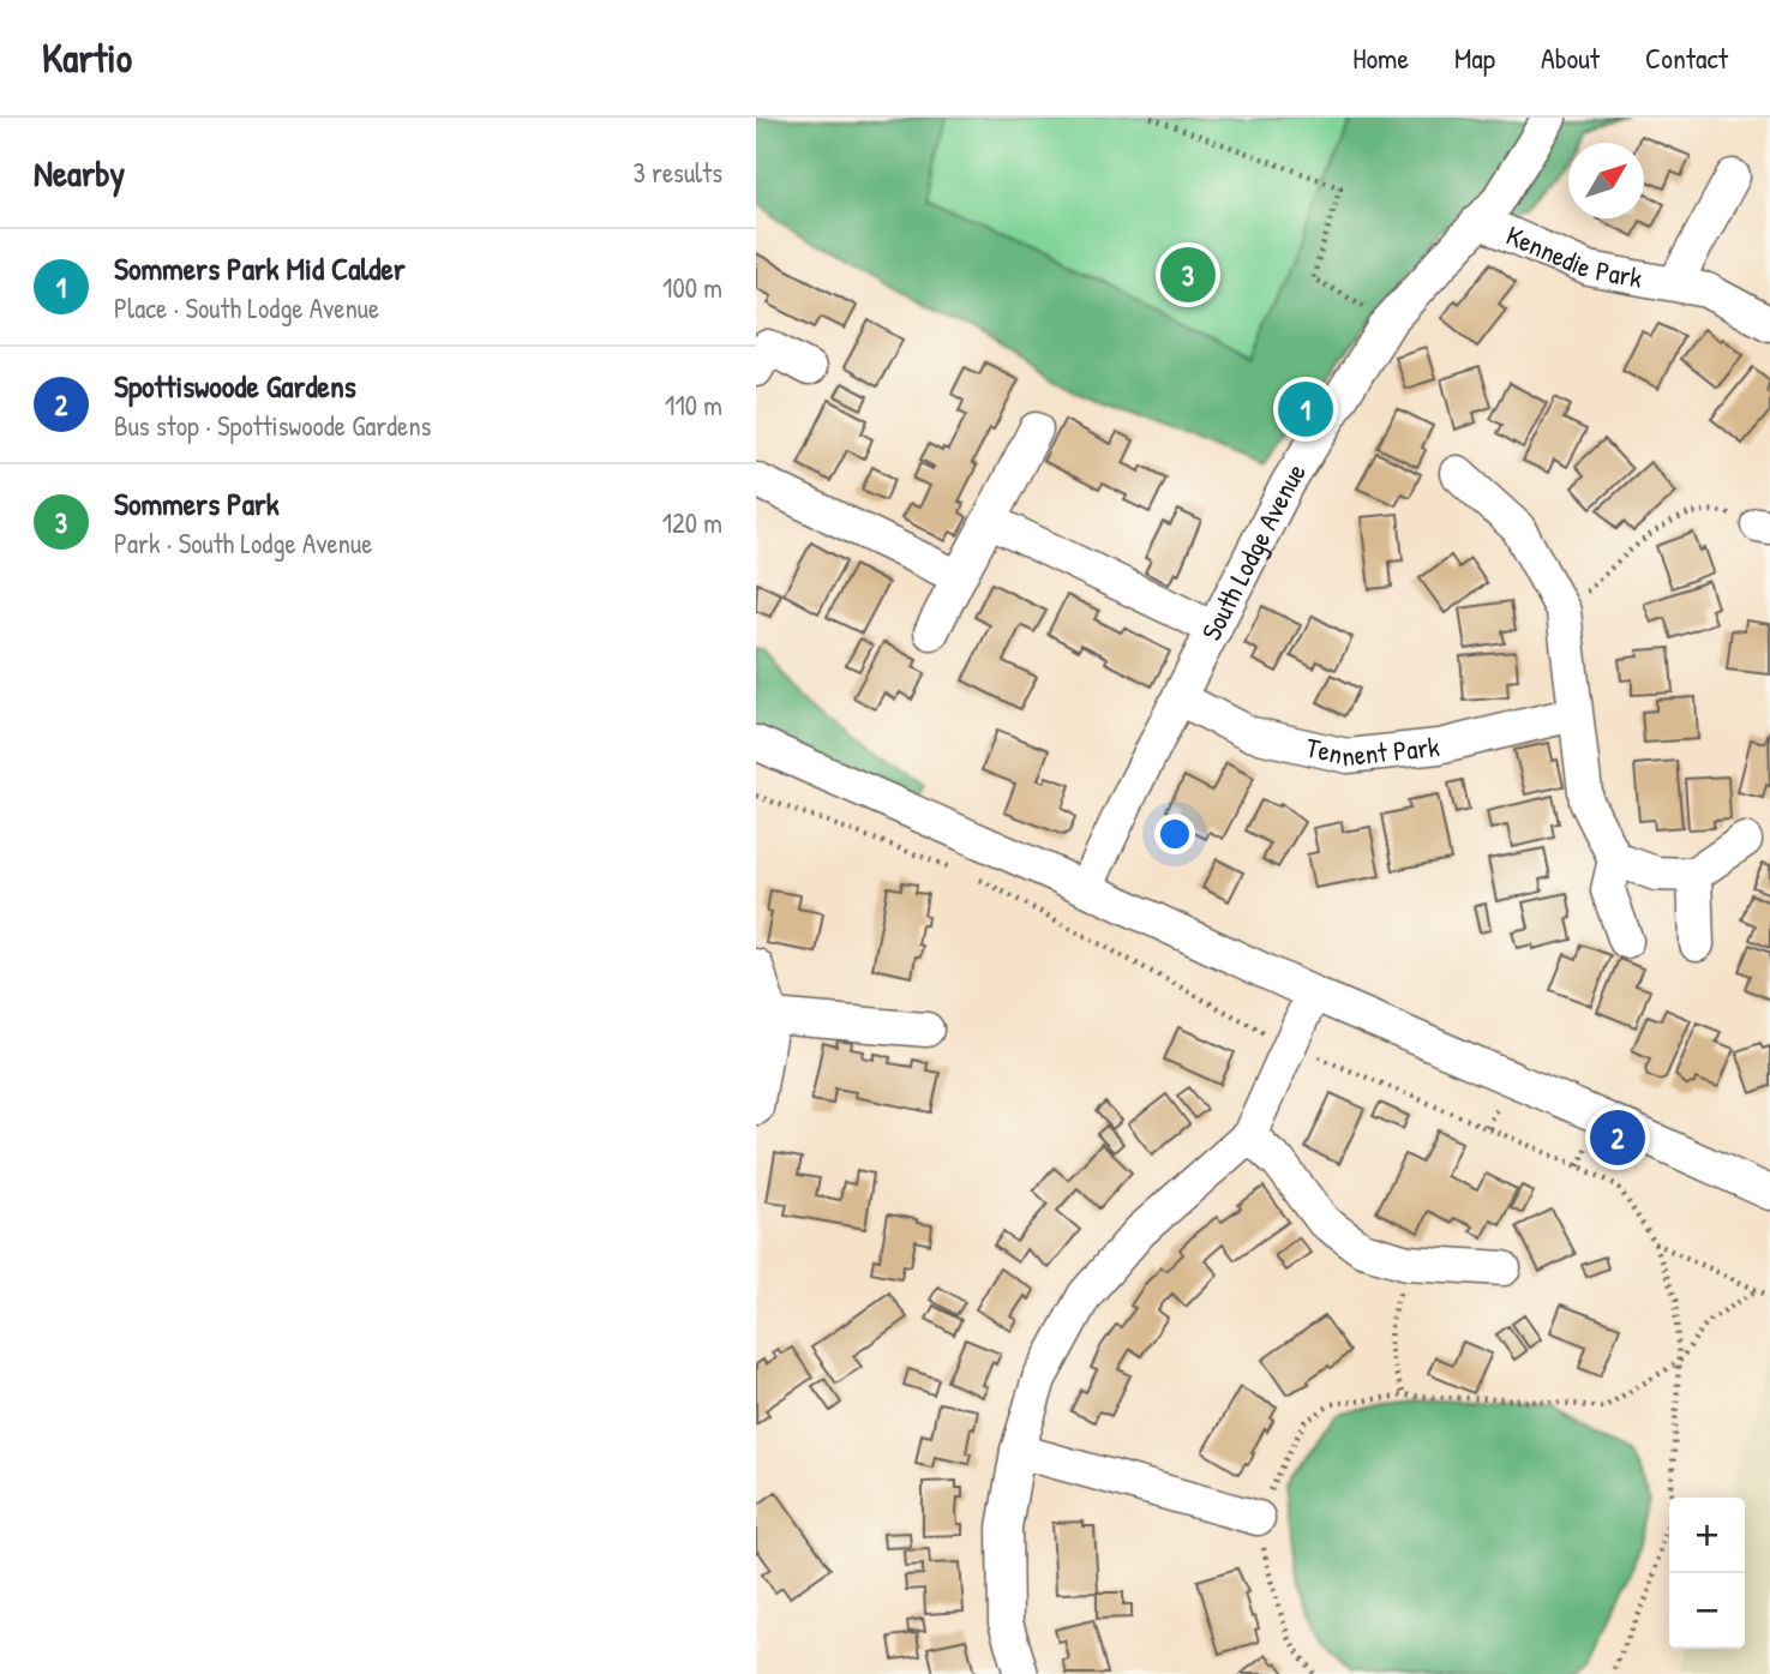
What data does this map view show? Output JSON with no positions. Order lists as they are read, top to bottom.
{
  "streets": {
    "street": ["Kennedie Park", "South Lodge Avenue", "Tennent Park"]
  },
  "crossings": [
    ["Kennedie Park", "South Lodge Avenue"],
    ["South Lodge Avenue", "Tennent Park"]
  ],
  "north": "top right",
  "page": {
    "header": "Kartio",
    "nav": [
      "Home",
      "Map",
      "About",
      "Contact"
    ],
    "heading": ["Nearby", "3 results"],
    "list": [
      {
        "mark": "1",
        "name": "Sommers Park Mid Calder",
        "note": "Place · South Lodge Avenue",
        "value": "100 m"
      },
      {
        "mark": "2",
        "name": "Spottiswoode Gardens",
        "note": "Bus stop · Spottiswoode Gardens",
        "value": "110 m"
      },
      {
        "mark": "3",
        "name": "Sommers Park",
        "note": "Park · South Lodge Avenue",
        "value": "120 m"
      }
    ],
    "pins": ["3", "1", "2"],
    "map_buttons": ["+", "−"]
  }
}
